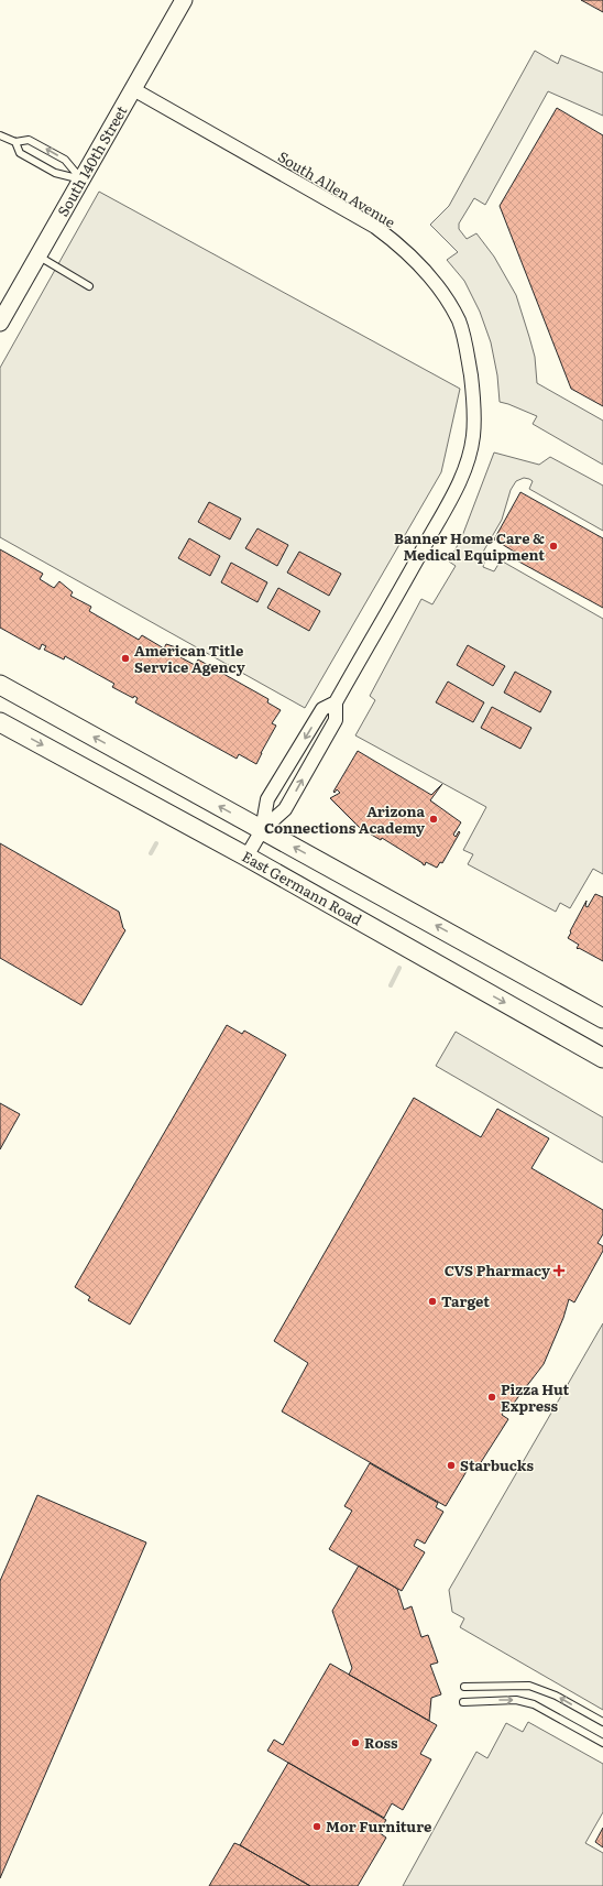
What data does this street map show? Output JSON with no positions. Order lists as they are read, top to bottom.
{
  "streets": {
    "main road": ["East Germann Road"],
    "street": ["South 140th Street", "South Allen Avenue"]
  },
  "crossings": [
    ["South 140th Street", "South Allen Avenue"],
    ["South Allen Avenue", "East Germann Road"]
  ],
  "places": {
    "other": [
      "Banner Home Care & Medical Equipment",
      "American Title Service Agency",
      "Arizona Connections Academy",
      "Target",
      "Pizza Hut Express",
      "Starbucks",
      "Ross",
      "Mor Furniture"
    ],
    "health": ["CVS Pharmacy"]
  }
}
